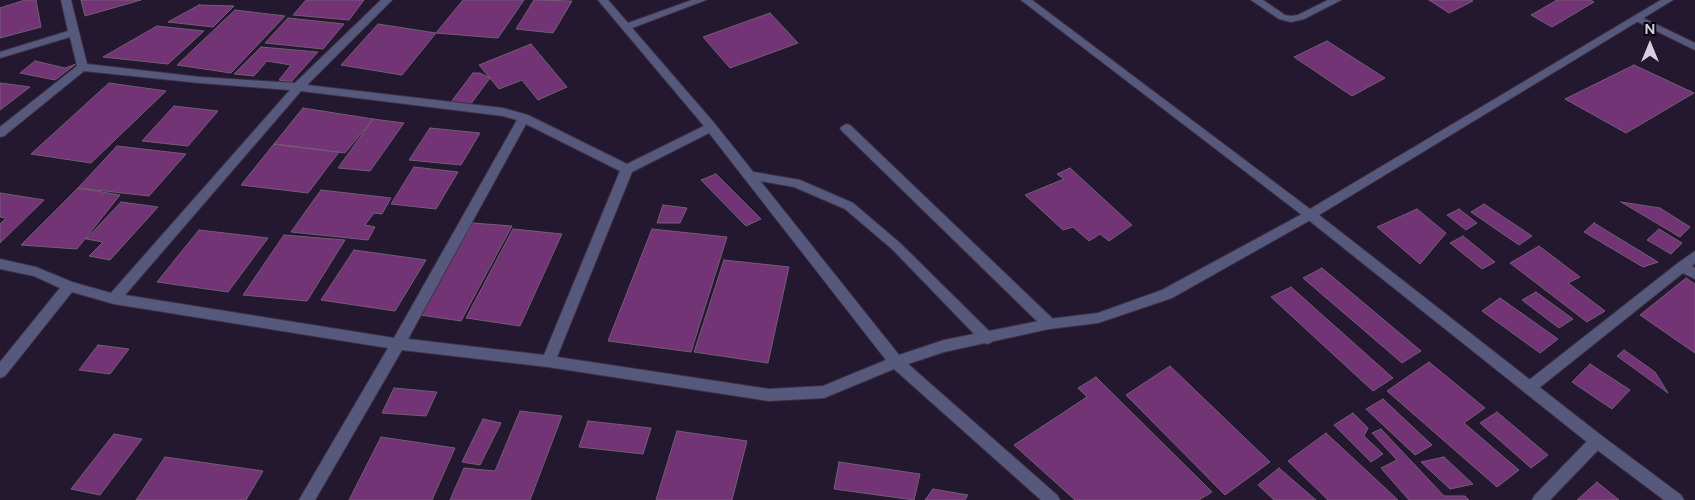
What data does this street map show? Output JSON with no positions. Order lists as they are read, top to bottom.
{
  "north": "top"
}
